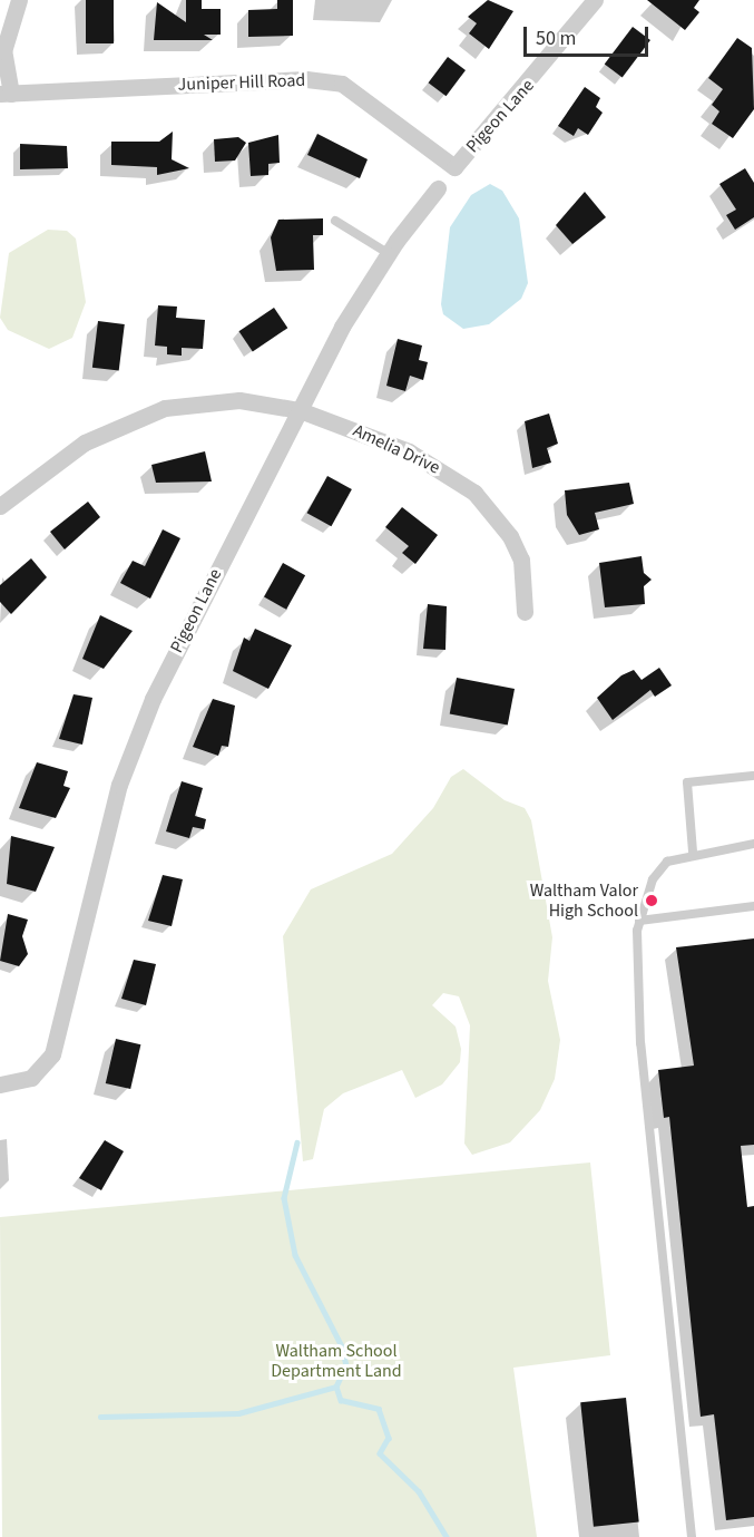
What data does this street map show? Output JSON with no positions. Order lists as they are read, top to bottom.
{
  "streets": {
    "street": ["Juniper Hill Road", "Pigeon Lane", "Amelia Drive"]
  },
  "crossings": [
    ["Juniper Hill Road", "Pigeon Lane"],
    ["Pigeon Lane", "Amelia Drive"]
  ],
  "parks": ["Waltham School Department Land"],
  "places": ["Waltham Valor High School"],
  "scale_bar": "50 m"
}
